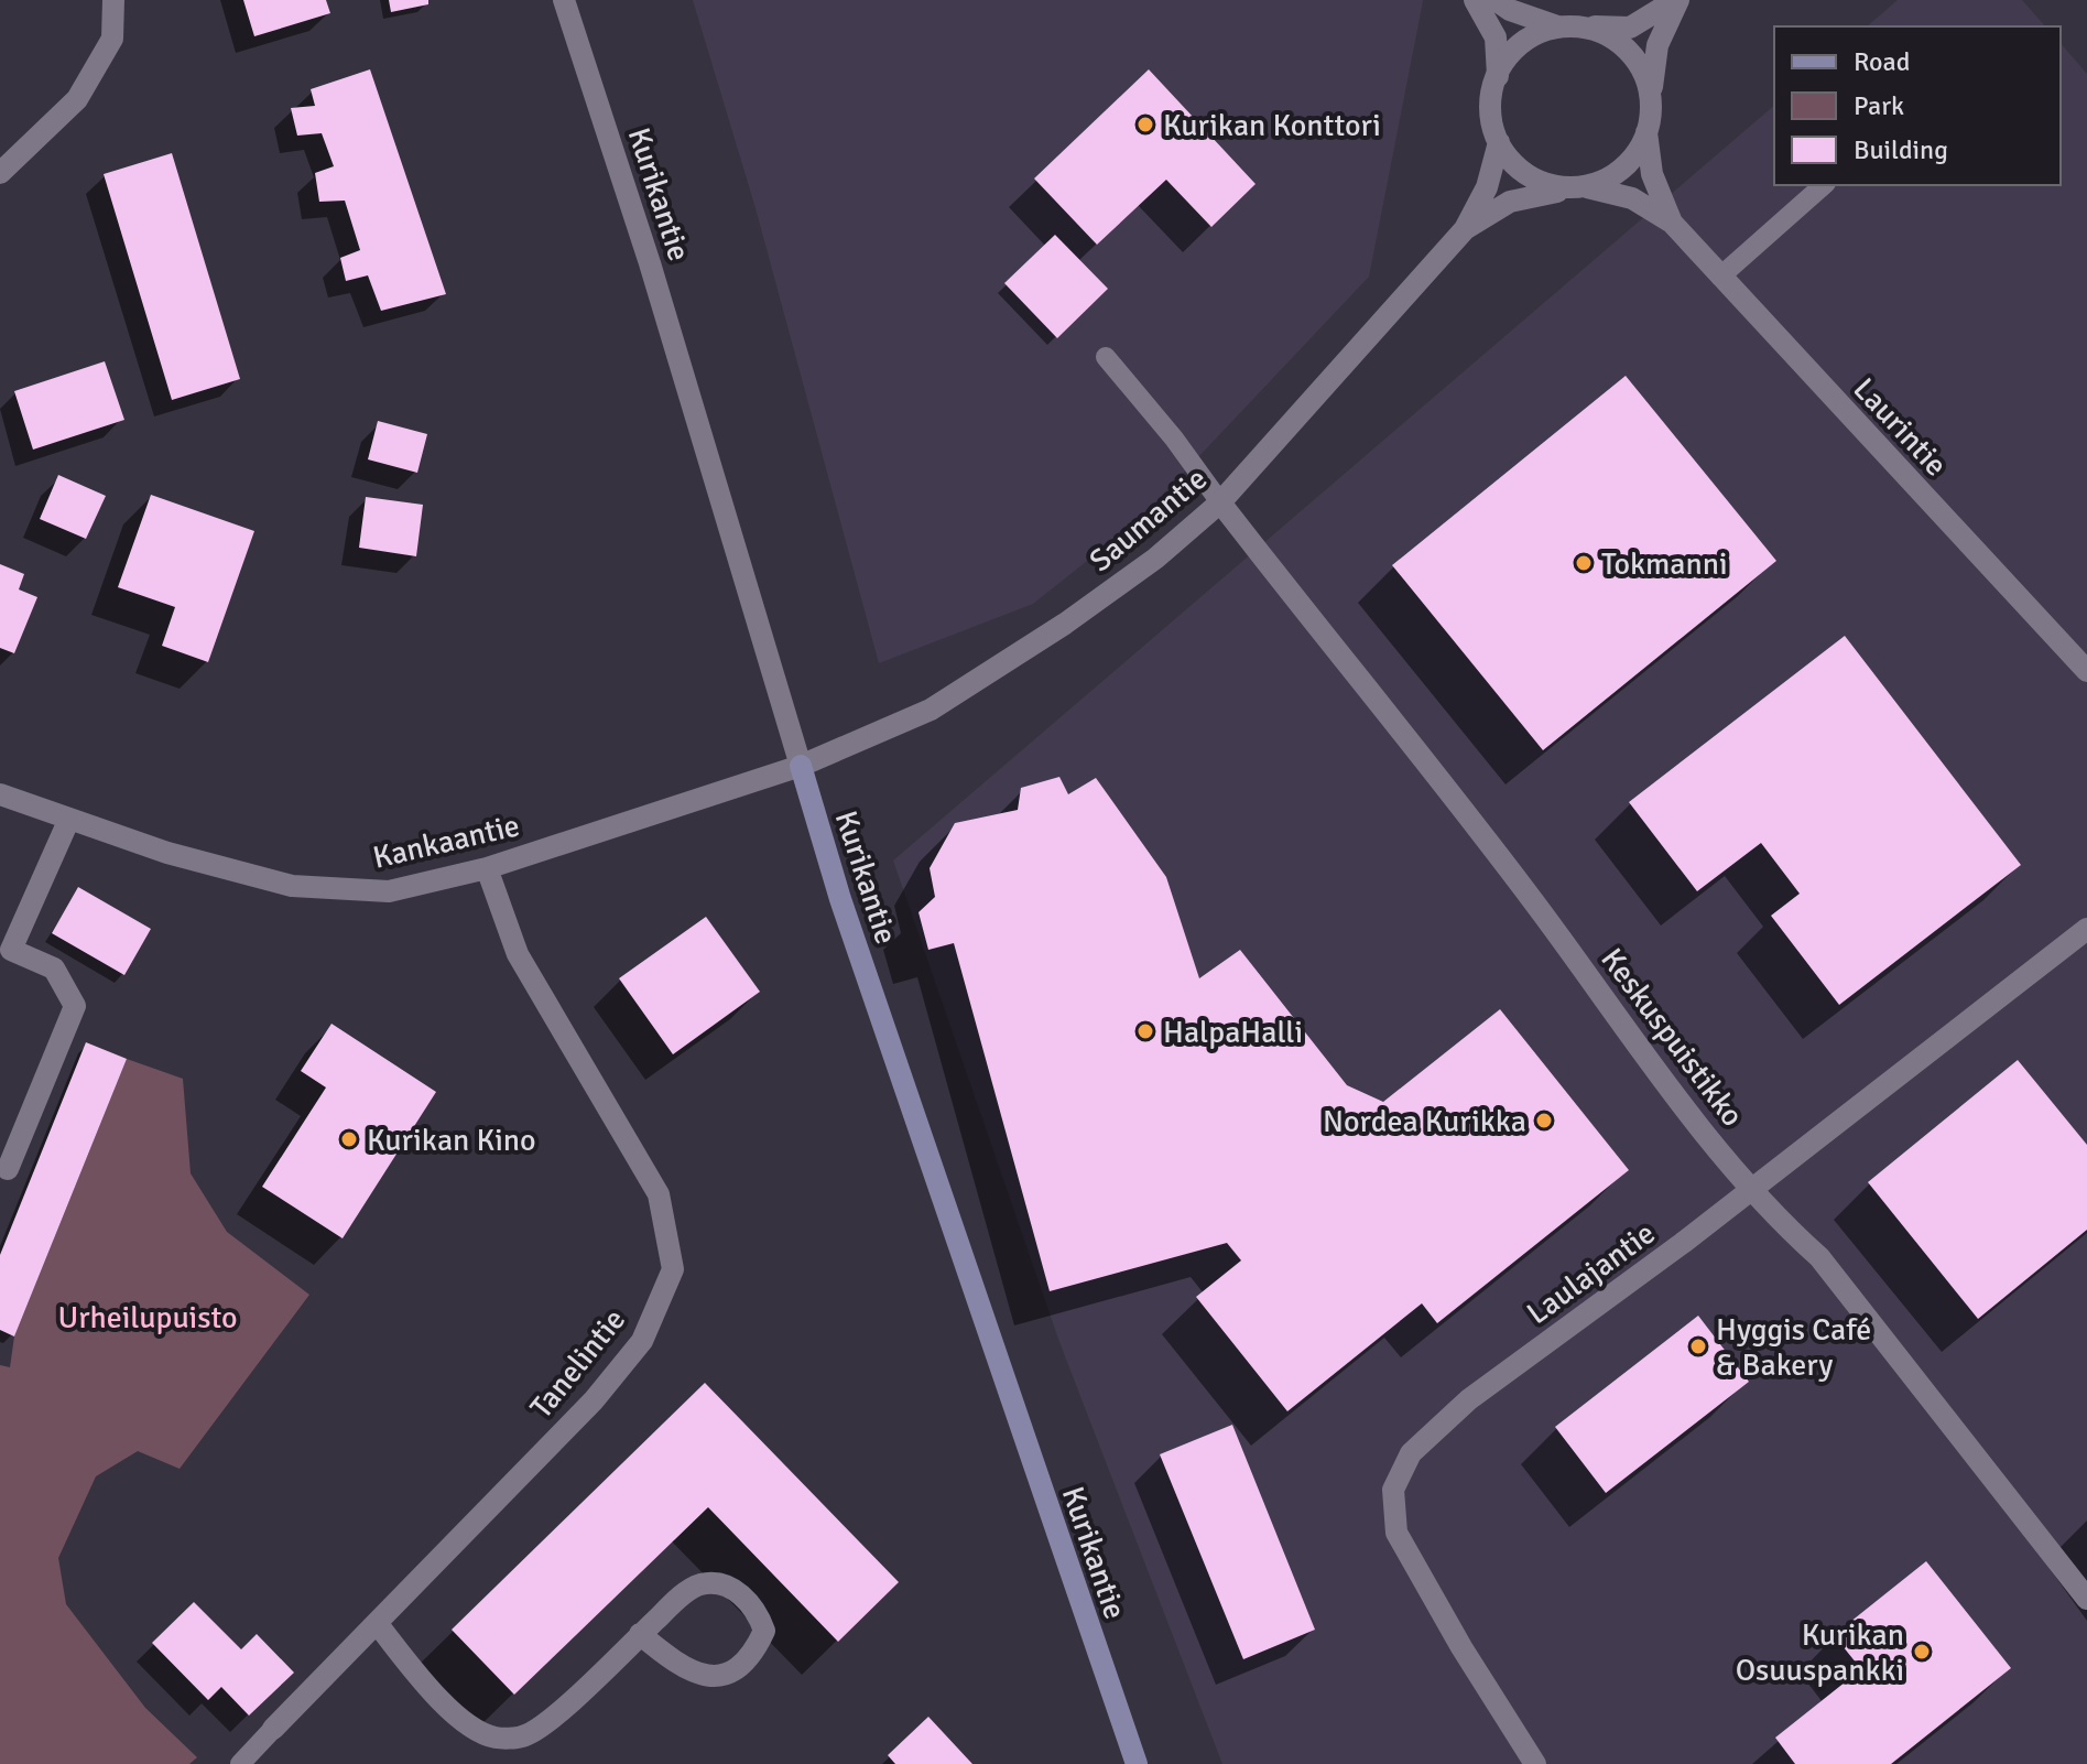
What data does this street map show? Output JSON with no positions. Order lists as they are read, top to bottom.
{
  "streets": {
    "main road": ["Kurikantie"],
    "street": [
      "Laurintie",
      "Saumantie",
      "Kankaantie",
      "Keskuspuistikko",
      "Laulajantie",
      "Tanelintie"
    ]
  },
  "crossings": [
    ["Kurikantie", "Saumantie"],
    ["Kurikantie", "Kankaantie"],
    ["Laurintie", "Saumantie"],
    ["Saumantie", "Kankaantie"],
    ["Saumantie", "Keskuspuistikko"],
    ["Kankaantie", "Tanelintie"],
    ["Keskuspuistikko", "Laulajantie"]
  ],
  "parks": ["Urheilupuisto"],
  "places": [
    "Kurikan Konttori",
    "Tokmanni",
    "HalpaHalli",
    "Nordea Kurikka",
    "Kurikan Kino",
    "Hyggis Café & Bakery",
    "Kurikan Osuuspankki"
  ],
  "legend": ["Road", "Park", "Building"]
}
